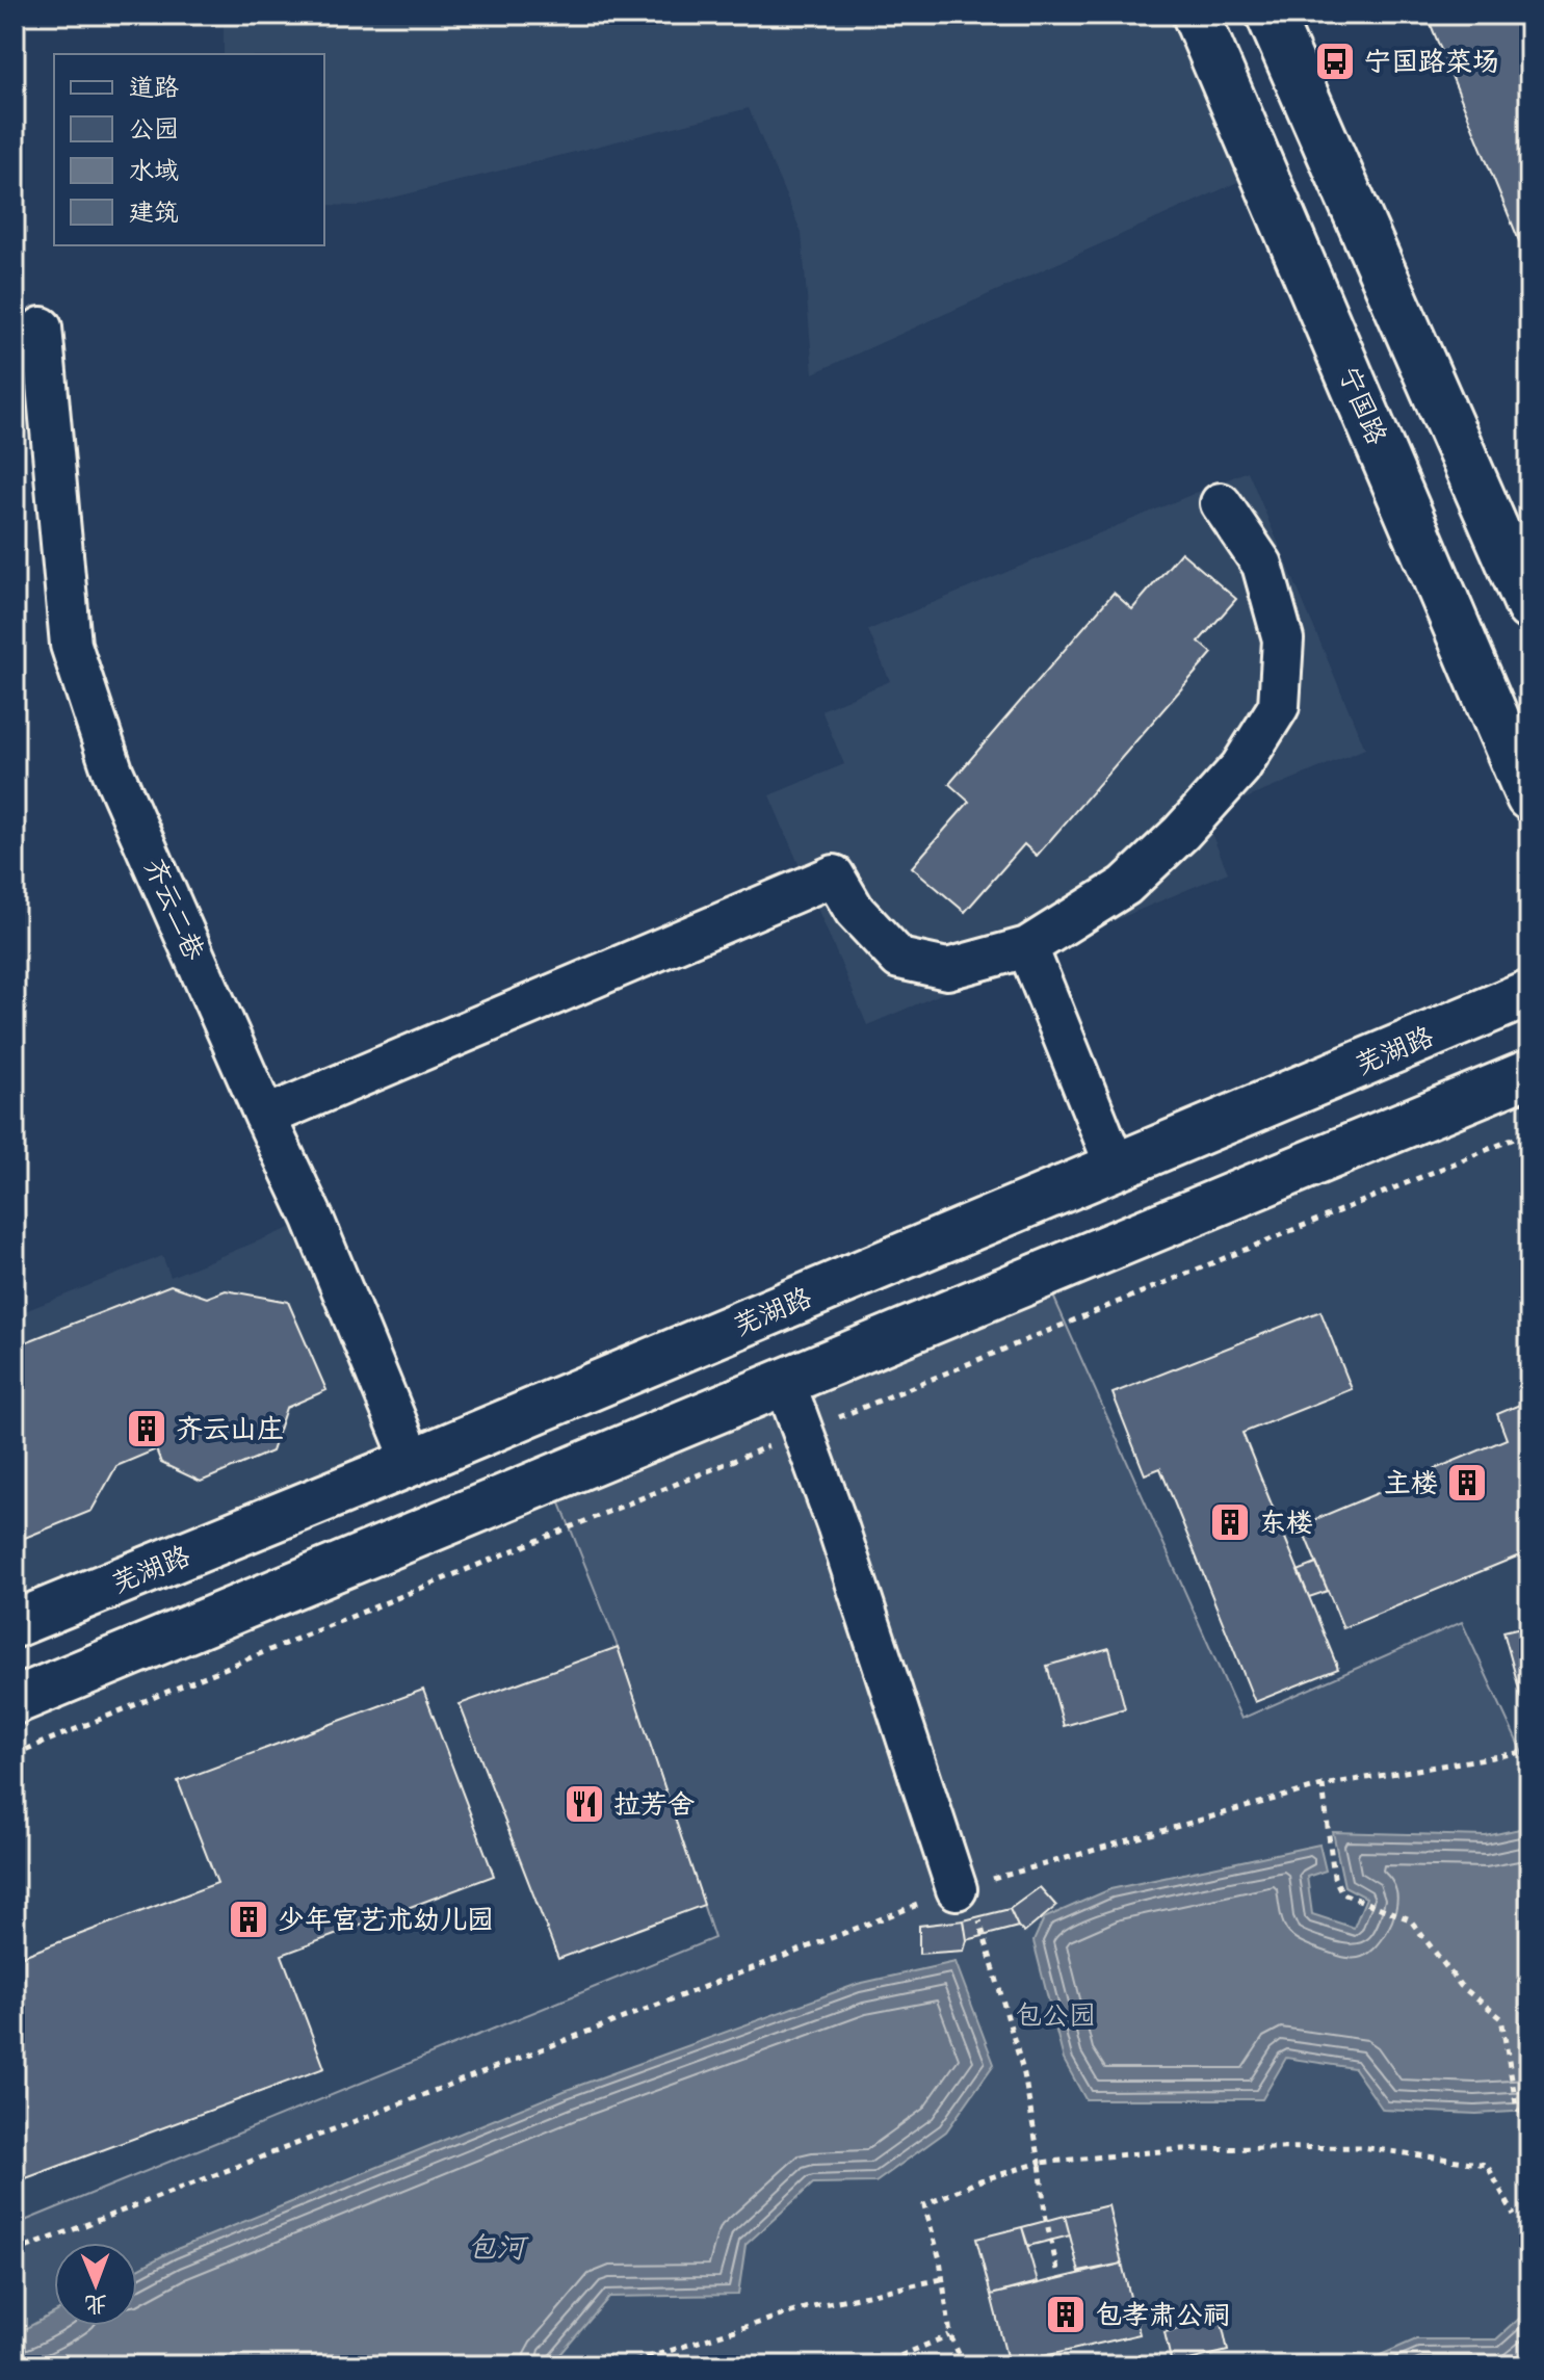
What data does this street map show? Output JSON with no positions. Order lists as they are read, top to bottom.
{
  "streets": {
    "main road": ["宁国路", "芜湖路"],
    "street": ["齐云二巷"]
  },
  "crossings": [
    ["齐云二巷", "芜湖路"]
  ],
  "water": ["包河"],
  "parks": ["包公园"],
  "places": {
    "bus stop": ["宁国路菜场"],
    "building": [
      "齐云山庄",
      "主楼",
      "东楼",
      "少年宫艺术幼儿园",
      "包孝肃公祠"
    ],
    "restaurant": ["拉芳舍"]
  },
  "legend": [
    "道路",
    "公园",
    "水域",
    "建筑"
  ],
  "north": "bottom"
}
